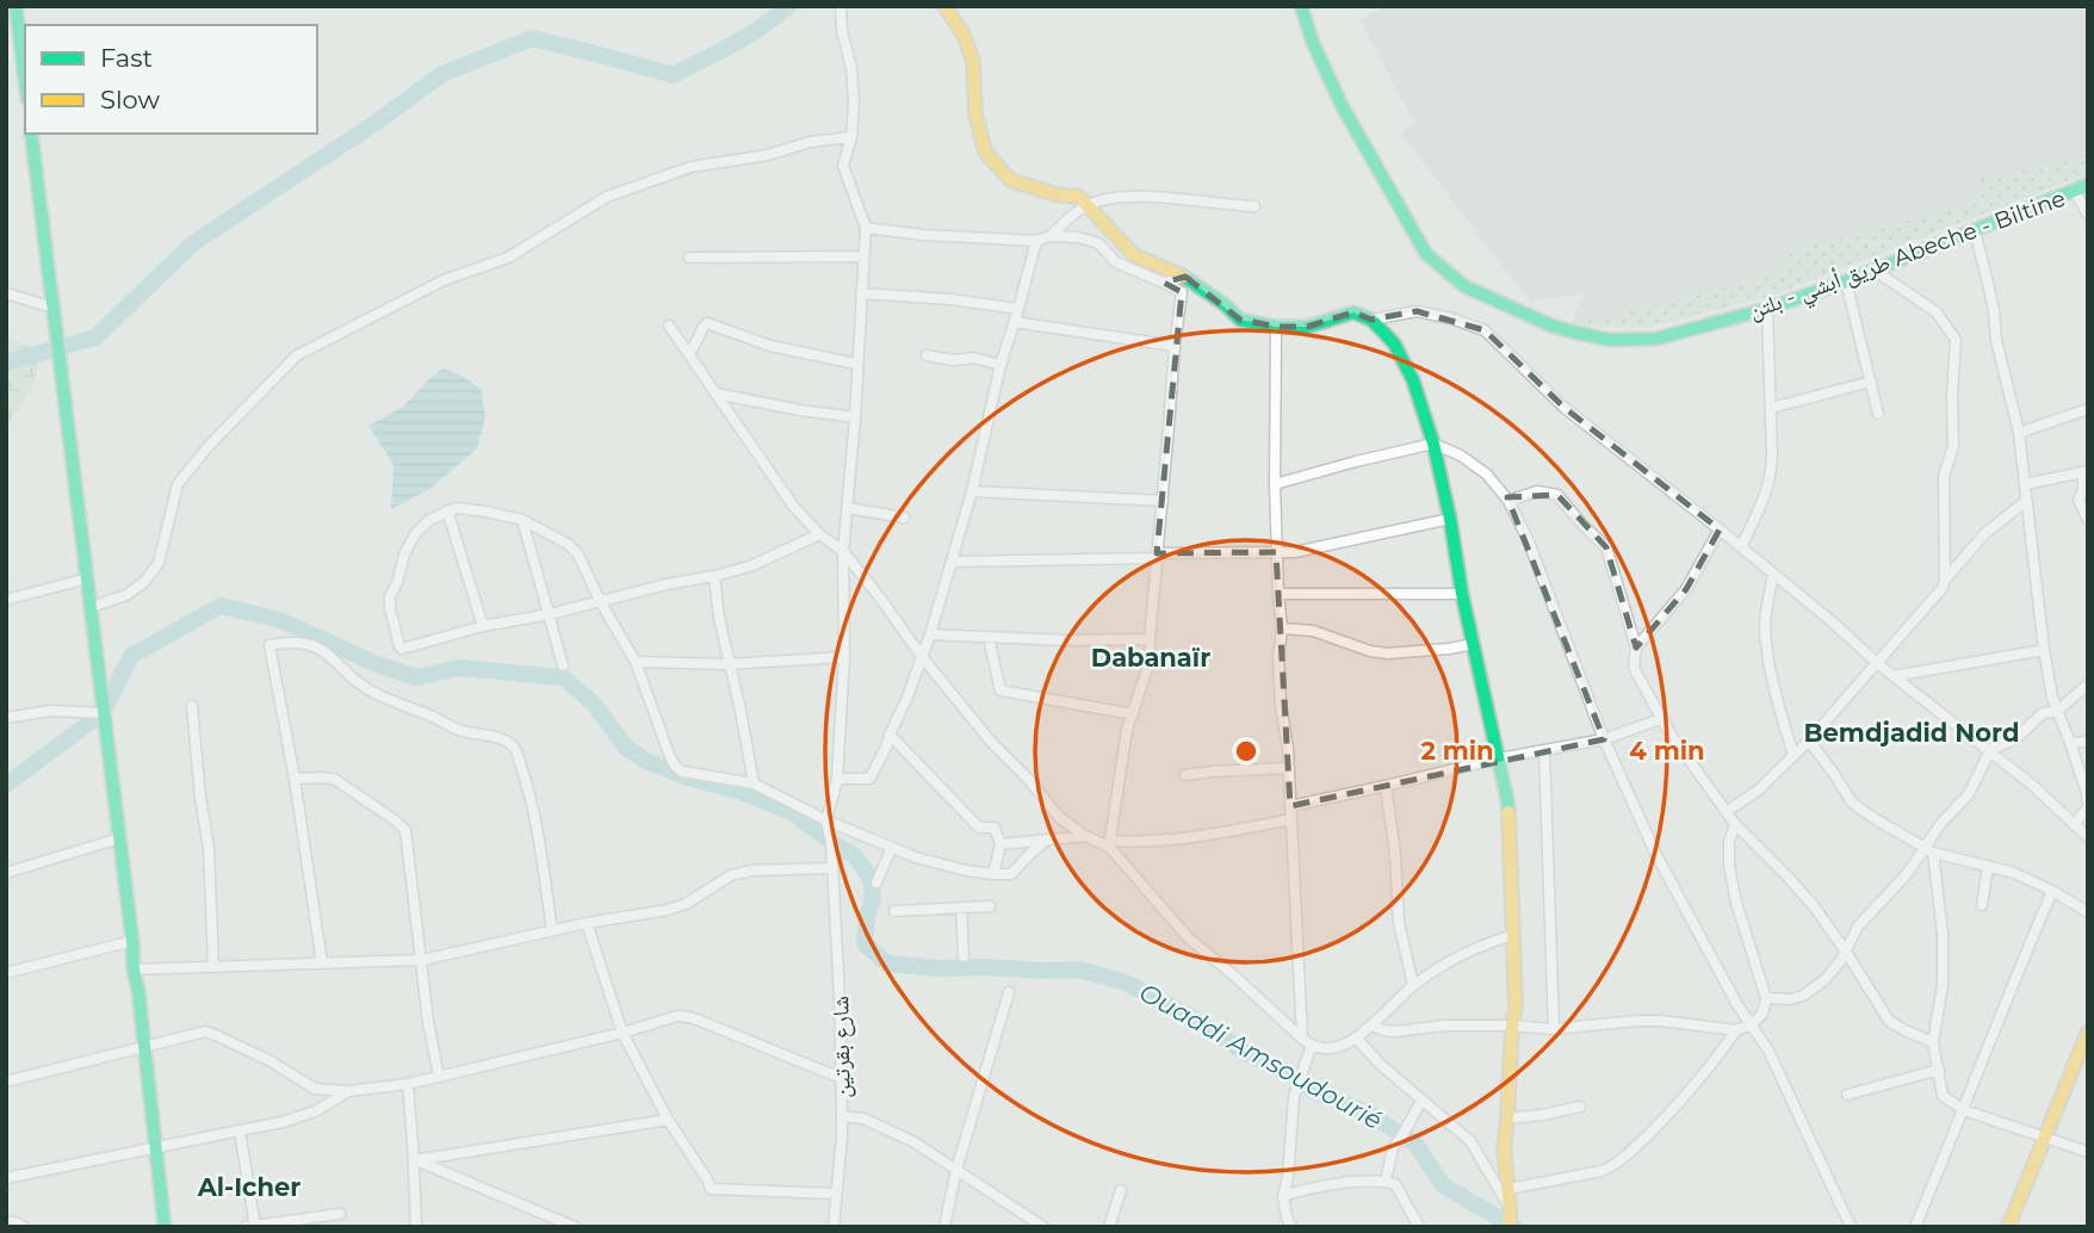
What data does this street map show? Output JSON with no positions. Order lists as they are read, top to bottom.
{
  "streets": {
    "street": ["طريق أبشي - بلتن Abeche - Biltine", "شارع بقرتين"]
  },
  "districts": ["Dabanaïr", "Bemdjadid Nord", "Al-Icher"],
  "water": ["Ouaddi Amsoudourié"],
  "legend": ["Fast", "Slow"],
  "rings": ["2 min", "4 min"]
}
